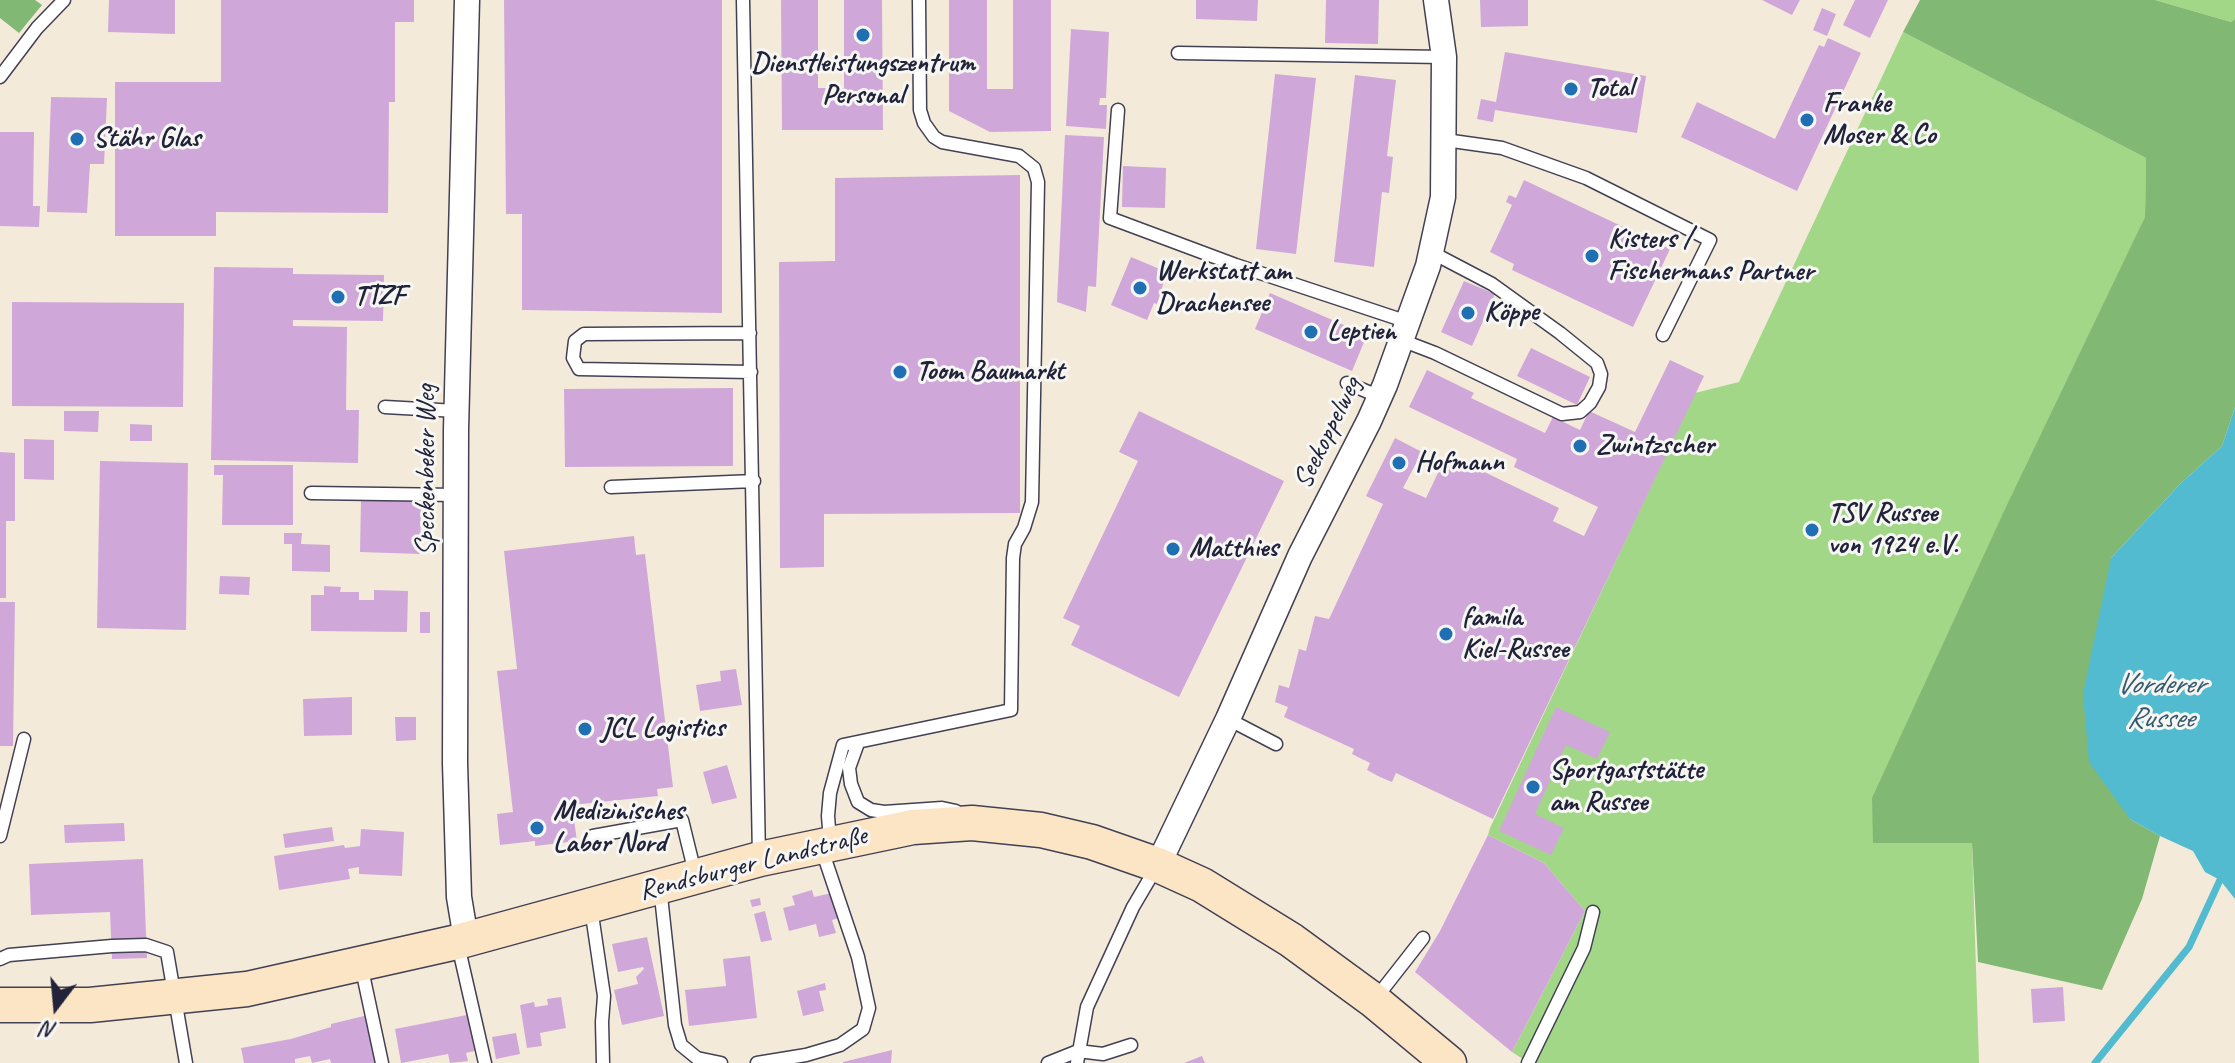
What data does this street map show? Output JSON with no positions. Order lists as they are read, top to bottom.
{
  "streets": {
    "street": ["Seekoppelweg", "Speckenbeker Weg", "Rendsburger Landstraße"]
  },
  "crossings": [
    ["Seekoppelweg", "Rendsburger Landstraße"],
    ["Speckenbeker Weg", "Rendsburger Landstraße"]
  ],
  "water": ["Vorderer Russee"],
  "places": [
    "Dienstleistungszentrum Personal",
    "Total",
    "Franke Moser & Co",
    "Stähr Glas",
    "Kisters / Fischermans Partner",
    "Werkstatt am Drachensee",
    "TTZF",
    "Köppe",
    "Leptien",
    "Toom Baumarkt",
    "Zwintzscher",
    "Hofmann",
    "TSV Russee von 1924 e.V.",
    "Matthies",
    "famila Kiel-Russee",
    "JCL Logistics",
    "Sportgaststätte am Russee",
    "Medizinisches Labor Nord"
  ],
  "north": "bottom"
}
